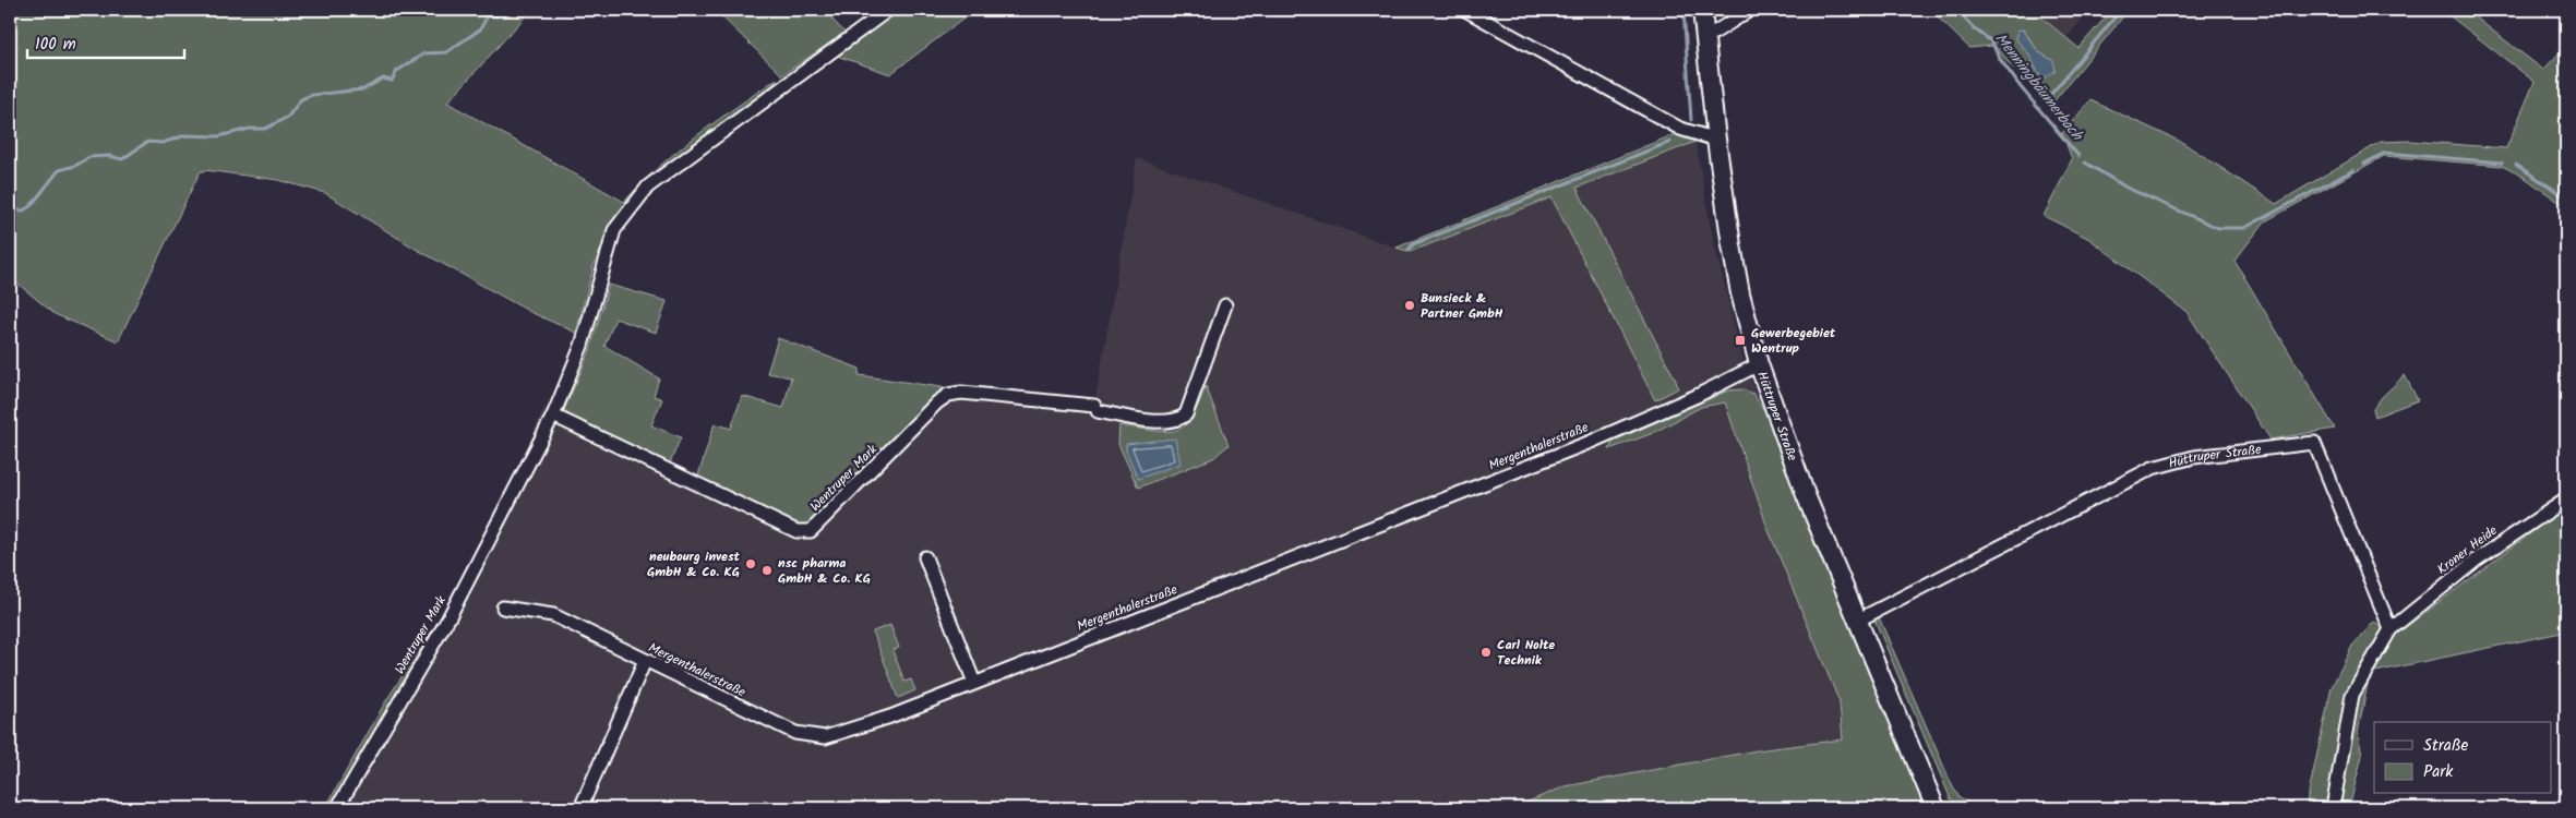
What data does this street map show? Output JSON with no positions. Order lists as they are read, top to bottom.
{
  "streets": {
    "main road": ["Hüttruper Straße"],
    "street": ["Mergenthalerstraße", "Wentruper Mark", "Kroner Heide"]
  },
  "crossings": [
    ["Hüttruper Straße", "Mergenthalerstraße"],
    ["Hüttruper Straße", "Kroner Heide"]
  ],
  "water": ["Menningbäumerbach"],
  "places": {
    "other": [
      "Bunsieck & Partner GmbH",
      "neubourg invest GmbH & Co. KG",
      "nsc pharma GmbH & Co. KG",
      "Carl Nolte Technik"
    ],
    "transit": ["Gewerbegebiet Wentrup"]
  },
  "legend": ["Straße", "Park"],
  "scale_bar": "100 m"
}
